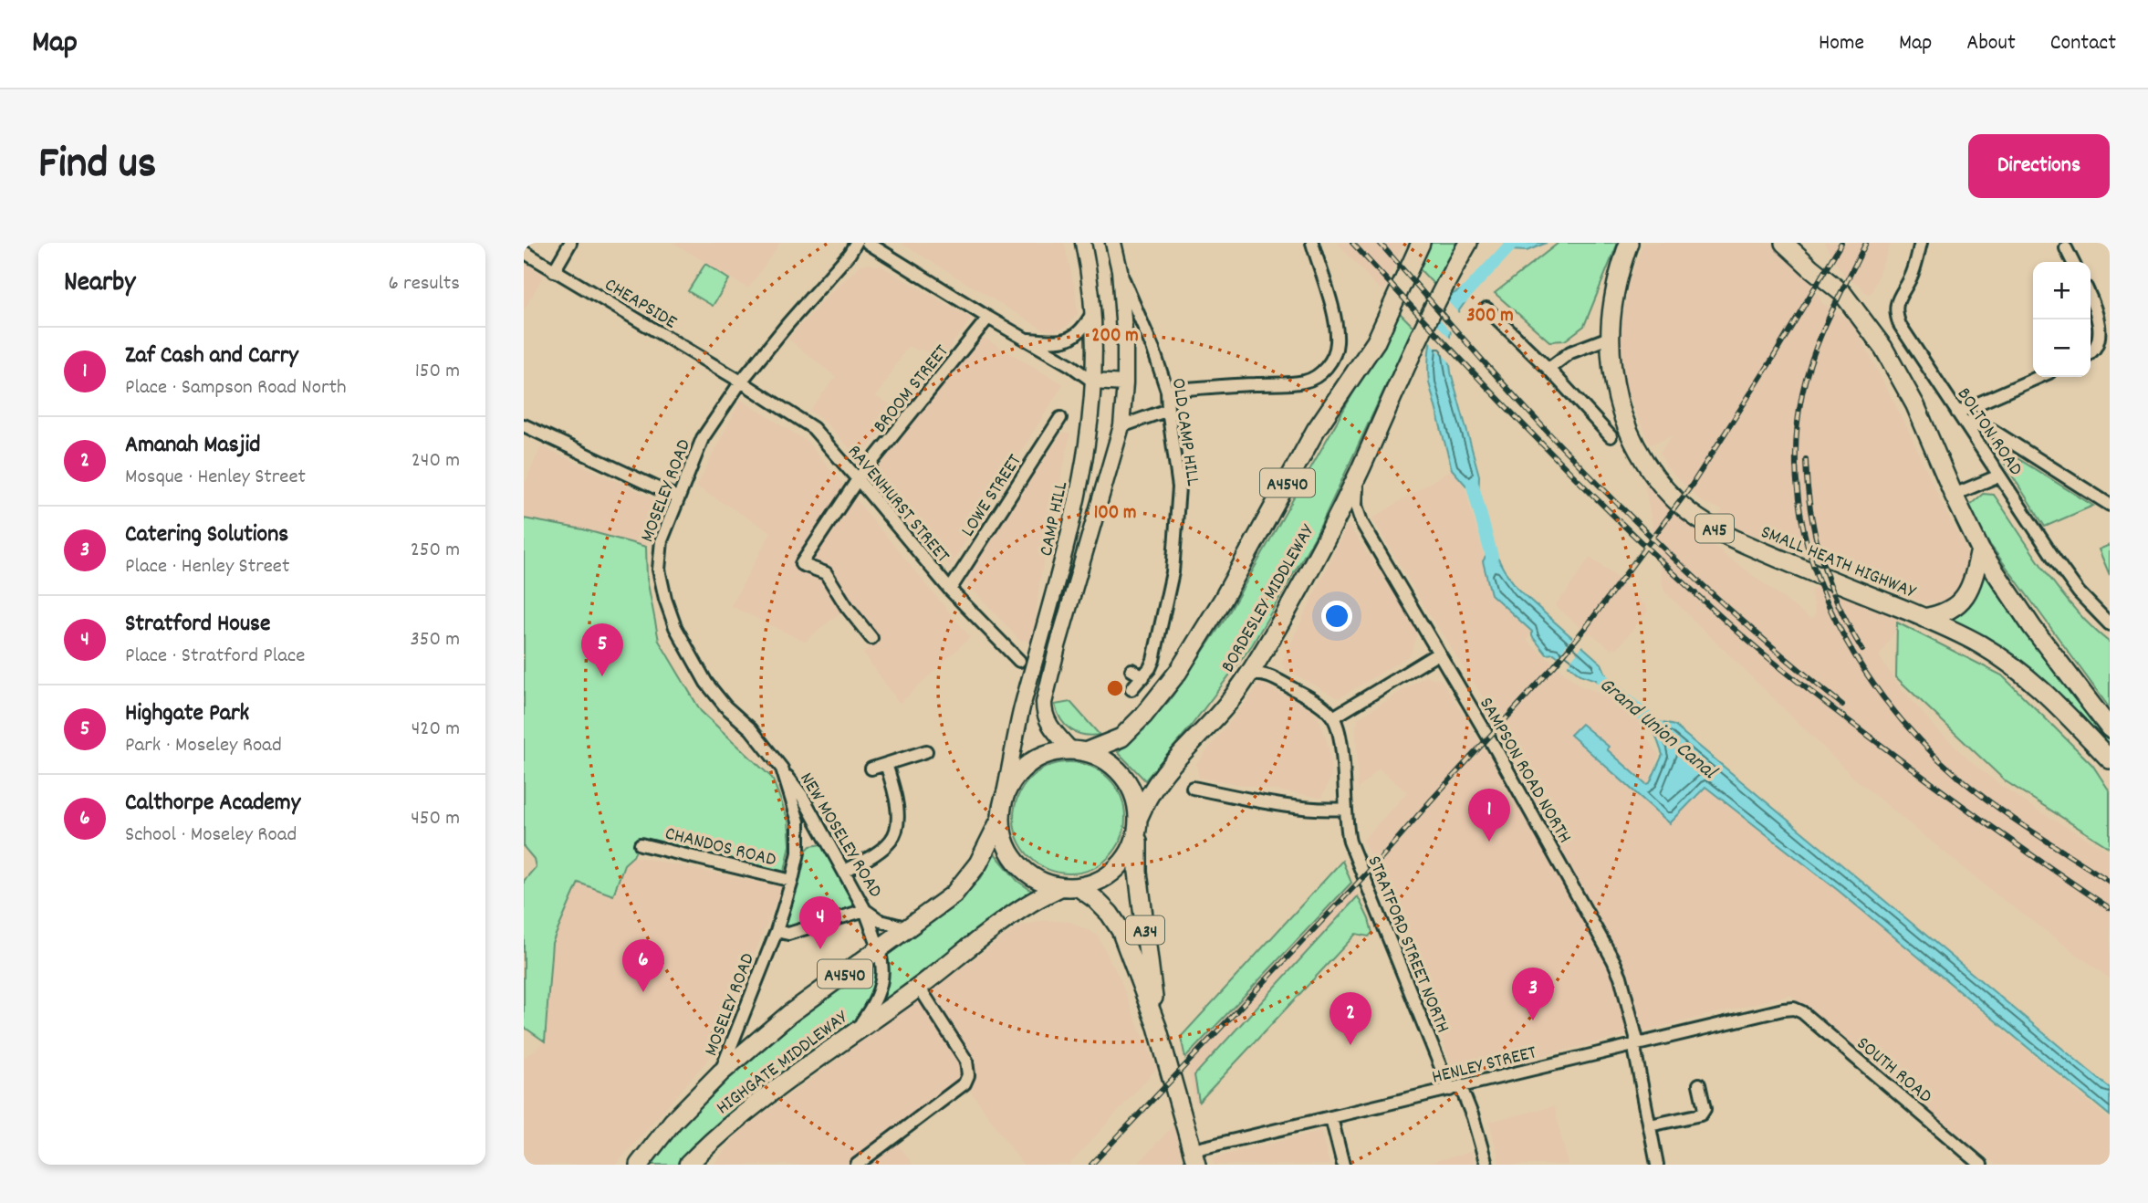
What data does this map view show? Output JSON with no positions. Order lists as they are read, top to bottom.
{
  "streets": {
    "highway": [
      "A4540",
      "A45",
      "SMALL HEATH HIGHWAY",
      "BORDESLEY MIDDLEWAY",
      "A34",
      "HIGHGATE MIDDLEWAY"
    ],
    "main road": ["CAMP HILL"],
    "street": [
      "CHEAPSIDE",
      "BROOM STREET",
      "BOLTON ROAD",
      "OLD CAMP HILL",
      "MOSELEY ROAD",
      "LOWE STREET",
      "RAVENHURST STREET",
      "SAMPSON ROAD NORTH",
      "NEW MOSELEY ROAD",
      "CHANDOS ROAD",
      "STRATFORD STREET NORTH",
      "HENLEY STREET",
      "SOUTH ROAD"
    ]
  },
  "crossings": [
    ["CHEAPSIDE", "MOSELEY ROAD"],
    ["CHEAPSIDE", "RAVENHURST STREET"],
    ["BROOM STREET", "RAVENHURST STREET"],
    ["OLD CAMP HILL", "CAMP HILL"],
    ["MOSELEY ROAD", "RAVENHURST STREET"],
    ["MOSELEY ROAD", "NEW MOSELEY ROAD"],
    ["MOSELEY ROAD", "CHANDOS ROAD"],
    ["MOSELEY ROAD", "HIGHGATE MIDDLEWAY"],
    ["LOWE STREET", "RAVENHURST STREET"],
    ["CAMP HILL", "BORDESLEY MIDDLEWAY"],
    ["CAMP HILL", "A34"],
    ["CAMP HILL", "HIGHGATE MIDDLEWAY"],
    ["BORDESLEY MIDDLEWAY", "SAMPSON ROAD NORTH"],
    ["BORDESLEY MIDDLEWAY", "A34"],
    ["BORDESLEY MIDDLEWAY", "HIGHGATE MIDDLEWAY"],
    ["SAMPSON ROAD NORTH", "HENLEY STREET"],
    ["NEW MOSELEY ROAD", "HIGHGATE MIDDLEWAY"],
    ["A34", "HIGHGATE MIDDLEWAY"],
    ["A34", "HENLEY STREET"],
    ["STRATFORD STREET NORTH", "HENLEY STREET"],
    ["HENLEY STREET", "SOUTH ROAD"]
  ],
  "water": ["Grand Union Canal"],
  "page": {
    "header": "Map",
    "nav": [
      "Home",
      "Map",
      "About",
      "Contact"
    ],
    "title": "Find us",
    "buttons": "Directions",
    "heading": ["Nearby", "6 results"],
    "map_buttons": ["+", "−"],
    "list": [
      {
        "mark": "1",
        "name": "Zaf Cash and Carry",
        "note": "Place · Sampson Road North",
        "value": "150 m"
      },
      {
        "mark": "2",
        "name": "Amanah Masjid",
        "note": "Mosque · Henley Street",
        "value": "240 m"
      },
      {
        "mark": "3",
        "name": "Catering Solutions",
        "note": "Place · Henley Street",
        "value": "250 m"
      },
      {
        "mark": "4",
        "name": "Stratford House",
        "note": "Place · Stratford Place",
        "value": "350 m"
      },
      {
        "mark": "5",
        "name": "Highgate Park",
        "note": "Park · Moseley Road",
        "value": "420 m"
      },
      {
        "mark": "6",
        "name": "Calthorpe Academy",
        "note": "School · Moseley Road",
        "value": "450 m"
      }
    ],
    "pins": [
      "5",
      "1",
      "4",
      "6",
      "3",
      "2"
    ]
  },
  "rings": ["300 m", "200 m", "100 m"]
}
